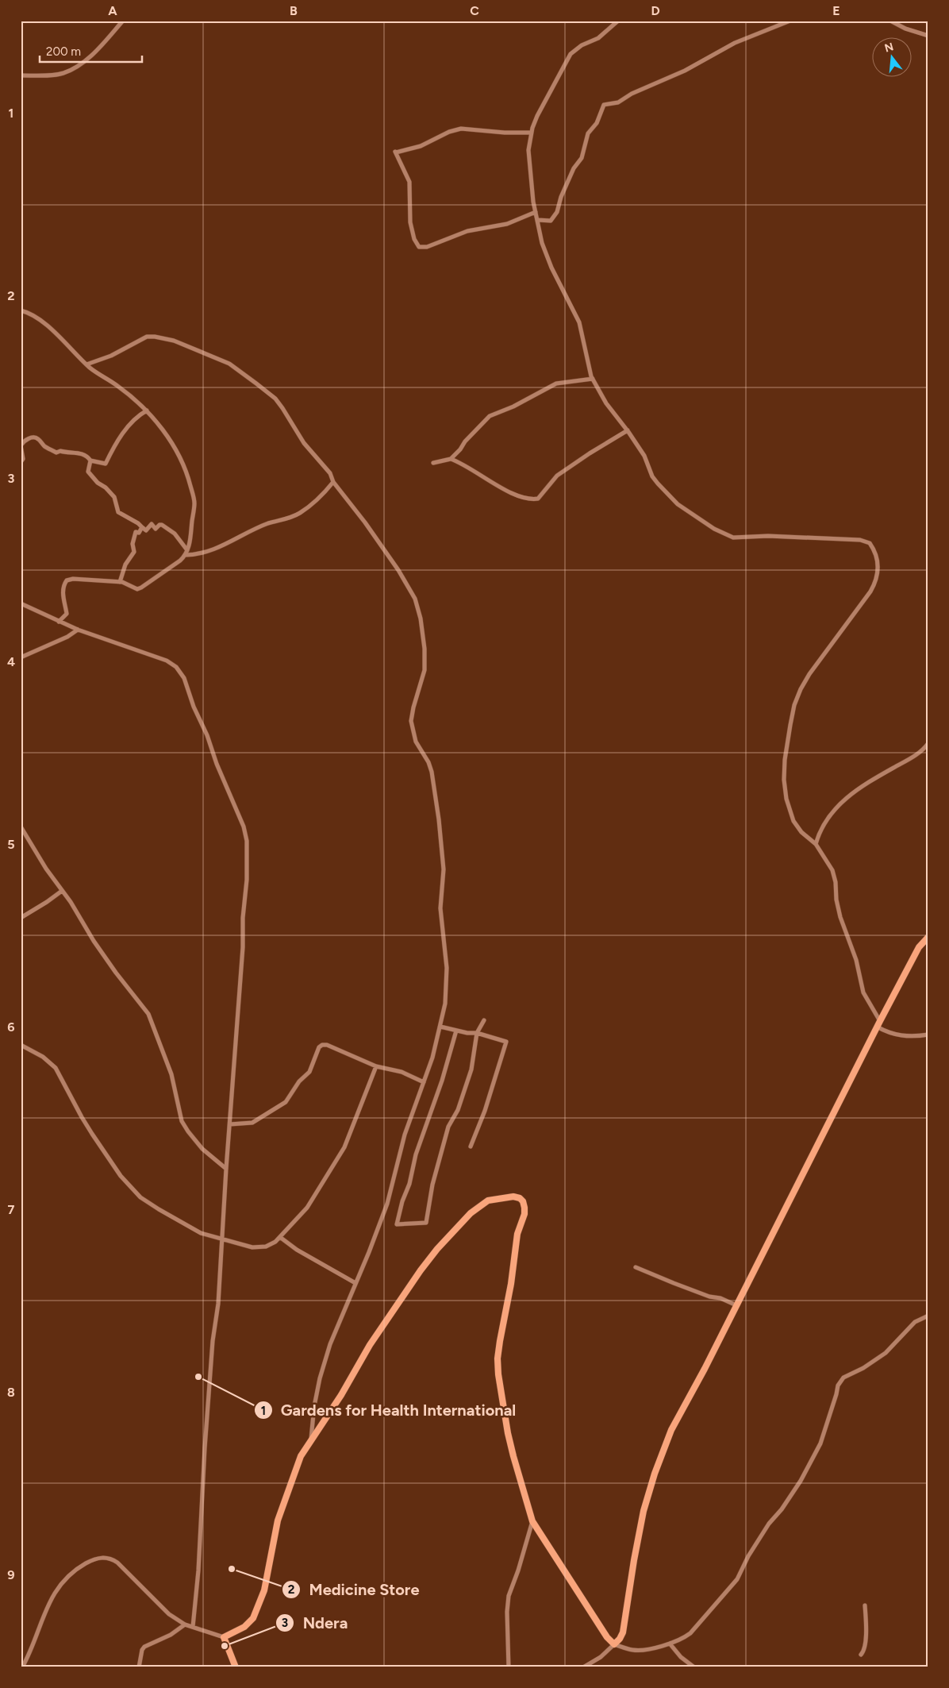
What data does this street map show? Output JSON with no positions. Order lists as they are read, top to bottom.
{
  "places": ["Gardens for Health International", "Medicine Store", "Ndera"],
  "scale_bar": "200 m",
  "north": "top",
  "grid": {
    "columns": [
      "A",
      "B",
      "C",
      "D",
      "E"
    ],
    "rows": [
      "1",
      "2",
      "3",
      "4",
      "5",
      "6",
      "7",
      "8",
      "9"
    ]
  }
}
